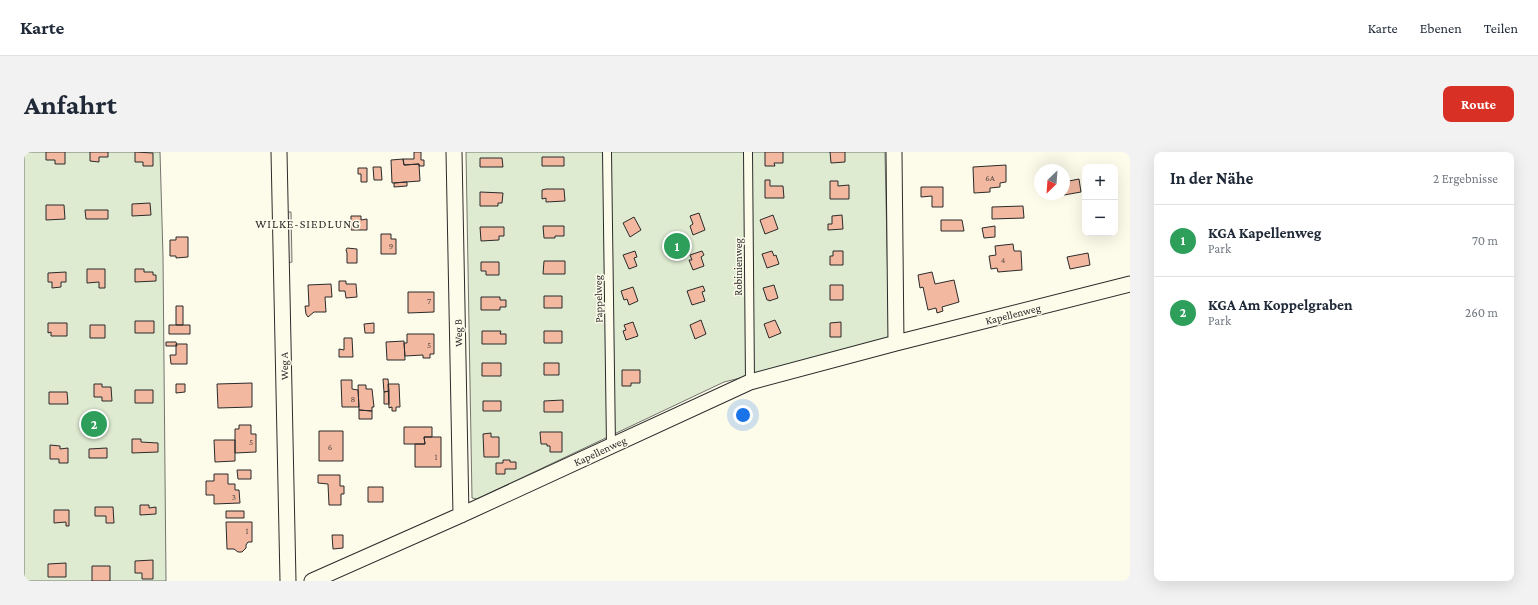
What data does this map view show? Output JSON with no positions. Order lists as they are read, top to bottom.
{
  "streets": {
    "street": ["Kapellenweg", "Weg B", "Weg A"],
    "lane": ["Robinienweg", "Pappelweg"]
  },
  "crossings": [
    ["Robinienweg", "Kapellenweg"],
    ["Pappelweg", "Kapellenweg"],
    ["Kapellenweg", "Weg B"]
  ],
  "districts": ["WILKE-SIEDLUNG"],
  "house_numbers": [
    "6A",
    "9",
    "4",
    "7",
    "5",
    "8",
    "5",
    "6",
    "1",
    "3",
    "1"
  ],
  "north": "bottom left",
  "page": {
    "header": "Karte",
    "nav": ["Karte", "Ebenen", "Teilen"],
    "buttons": "Route",
    "title": "Anfahrt",
    "heading": ["In der Nähe", "2 Ergebnisse"],
    "map_buttons": ["+", "−"],
    "list": [
      {
        "mark": "1",
        "name": "KGA Kapellenweg",
        "note": "Park",
        "value": "70 m"
      },
      {
        "mark": "2",
        "name": "KGA Am Koppelgraben",
        "note": "Park",
        "value": "260 m"
      }
    ],
    "pins": ["1", "2"]
  }
}
